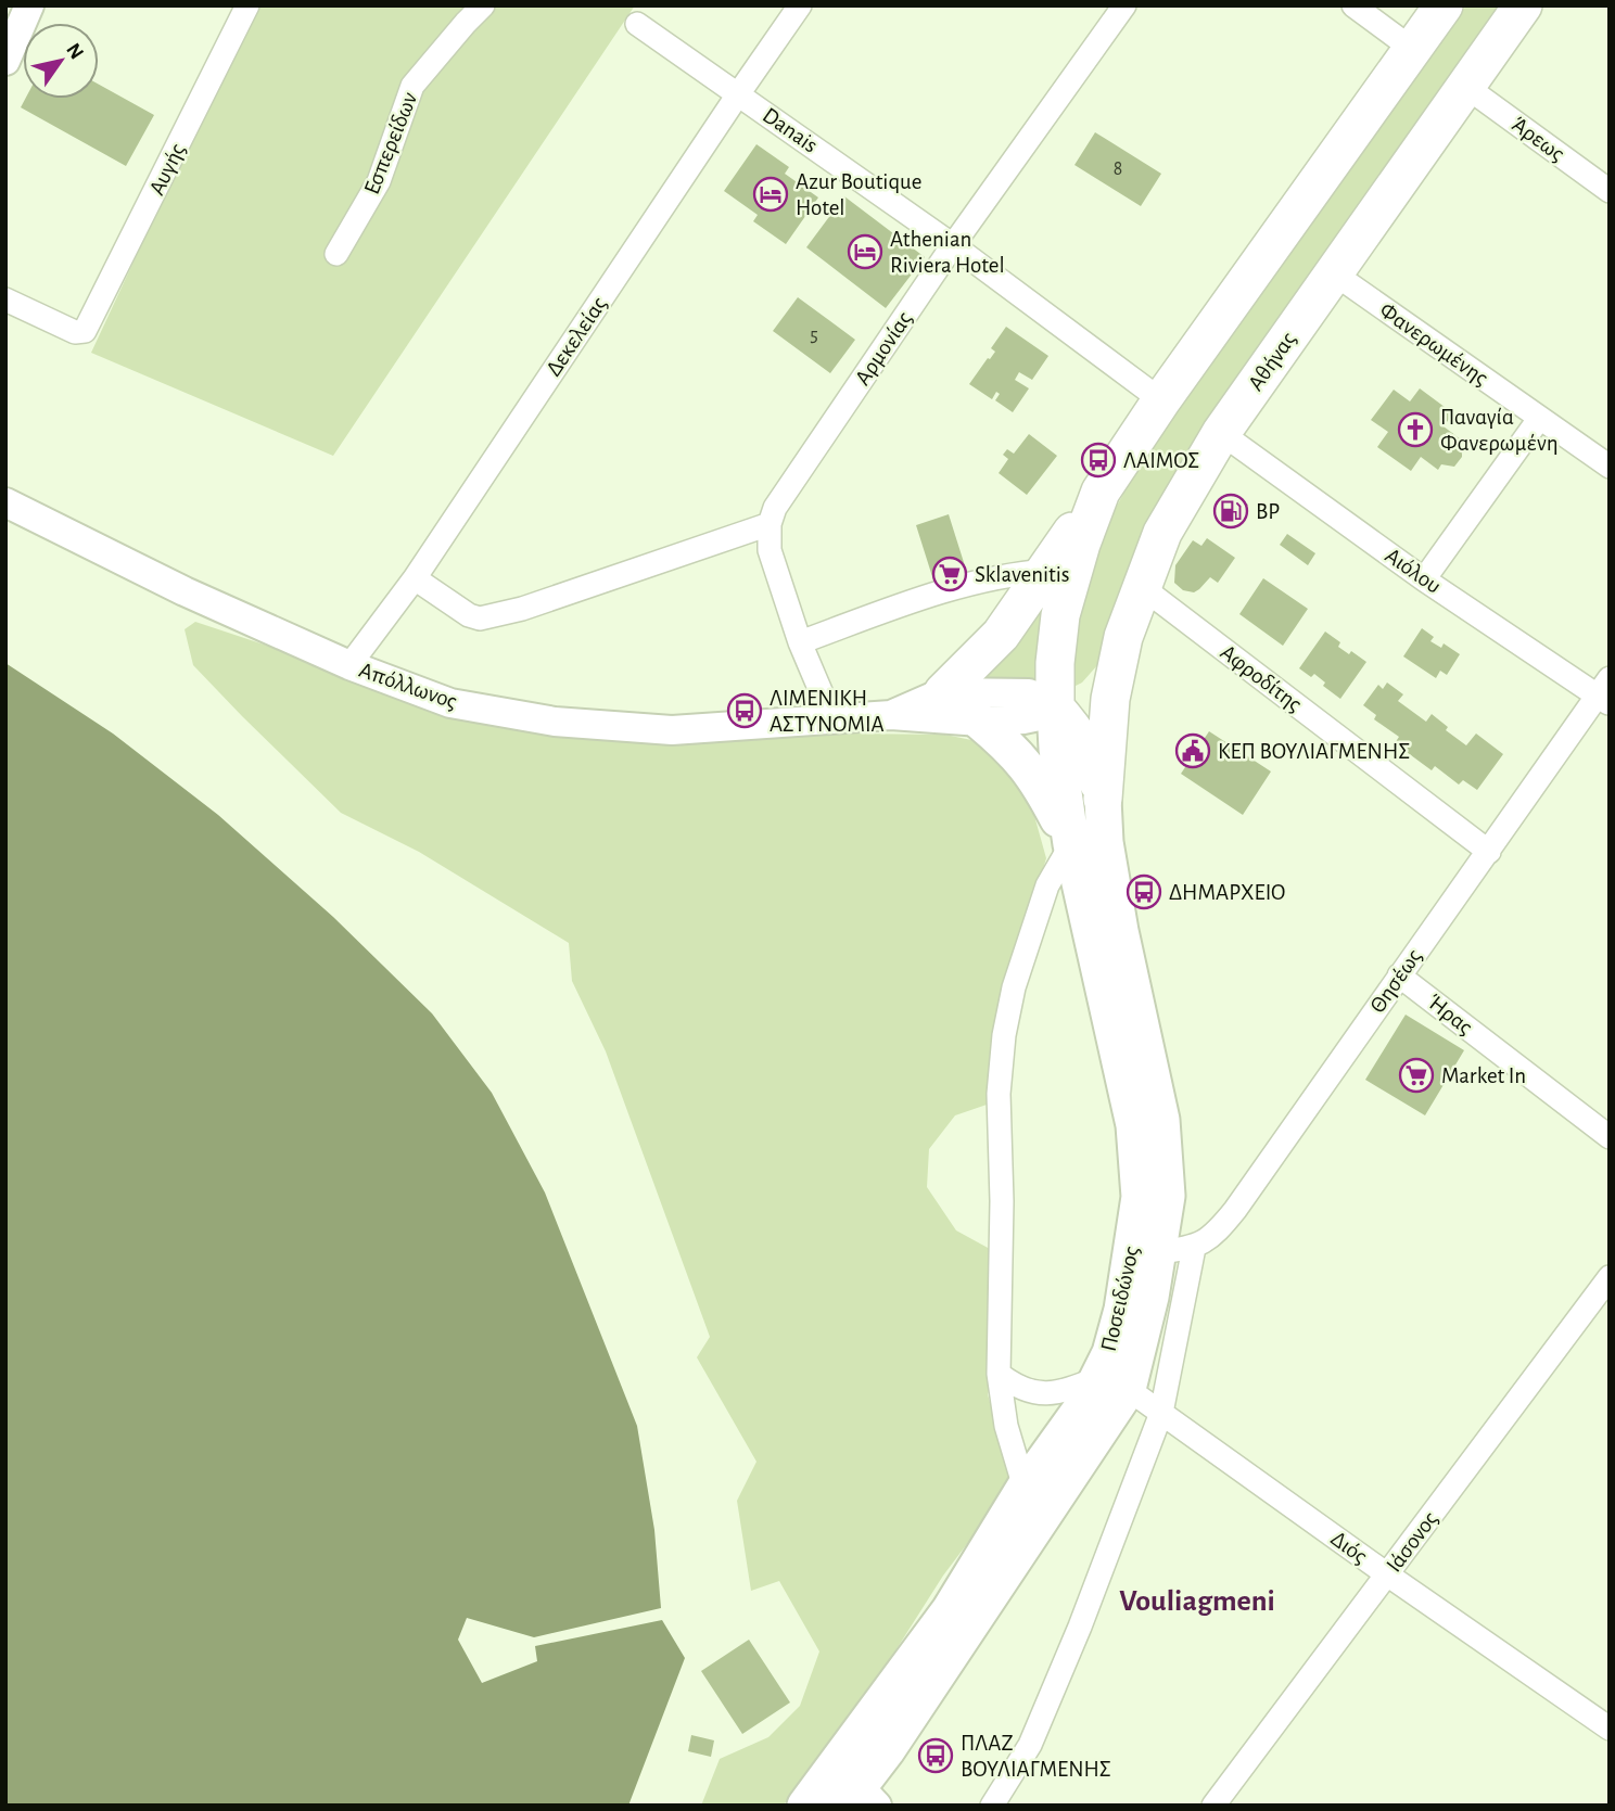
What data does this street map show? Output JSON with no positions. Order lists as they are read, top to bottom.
{
  "streets": {
    "highway": ["Αθήνας", "Ποσειδώνος"],
    "street": [
      "Danais",
      "Άρεως",
      "Εσπερείδων",
      "Αυγής",
      "Δεκελείας",
      "Φανερωμένης",
      "Αρμονίας",
      "Αιόλου",
      "Αφροδίτης",
      "Απόλλωνος",
      "Θησέως",
      "Ήρας",
      "Ιάσονος",
      "Διός"
    ]
  },
  "crossings": [
    ["Danais", "Δεκελείας"],
    ["Danais", "Αρμονίας"],
    ["Άρεως", "Αθήνας"],
    ["Δεκελείας", "Απόλλωνος"],
    ["Φανερωμένης", "Αθήνας"],
    ["Αθήνας", "Αιόλου"],
    ["Αθήνας", "Αφροδίτης"],
    ["Αθήνας", "Ποσειδώνος"],
    ["Αιόλου", "Θησέως"],
    ["Αφροδίτης", "Θησέως"],
    ["Θησέως", "Ήρας"],
    ["Θησέως", "Ποσειδώνος"],
    ["Ποσειδώνος", "Διός"],
    ["Ιάσονος", "Διός"]
  ],
  "districts": ["Vouliagmeni"],
  "places": {
    "hotel": ["Azur Boutique Hotel", "Athenian Riviera Hotel"],
    "church": ["Παναγία Φανερωμένη"],
    "bus stop": [
      "ΛΑΙΜΟΣ",
      "ΛΙΜΕΝΙΚΗ ΑΣΤΥΝΟΜΙΑ",
      "ΔΗΜΑΡΧΕΙΟ",
      "ΠΛΑΖ ΒΟΥΛΙΑΓΜΕΝΗΣ"
    ],
    "fuel station": ["BP"],
    "supermarket": ["Sklavenitis", "Market In"],
    "public building": ["ΚΕΠ ΒΟΥΛΙΑΓΜΕΝΗΣ"]
  },
  "house_numbers": ["8", "5"],
  "north": "top right"
}
